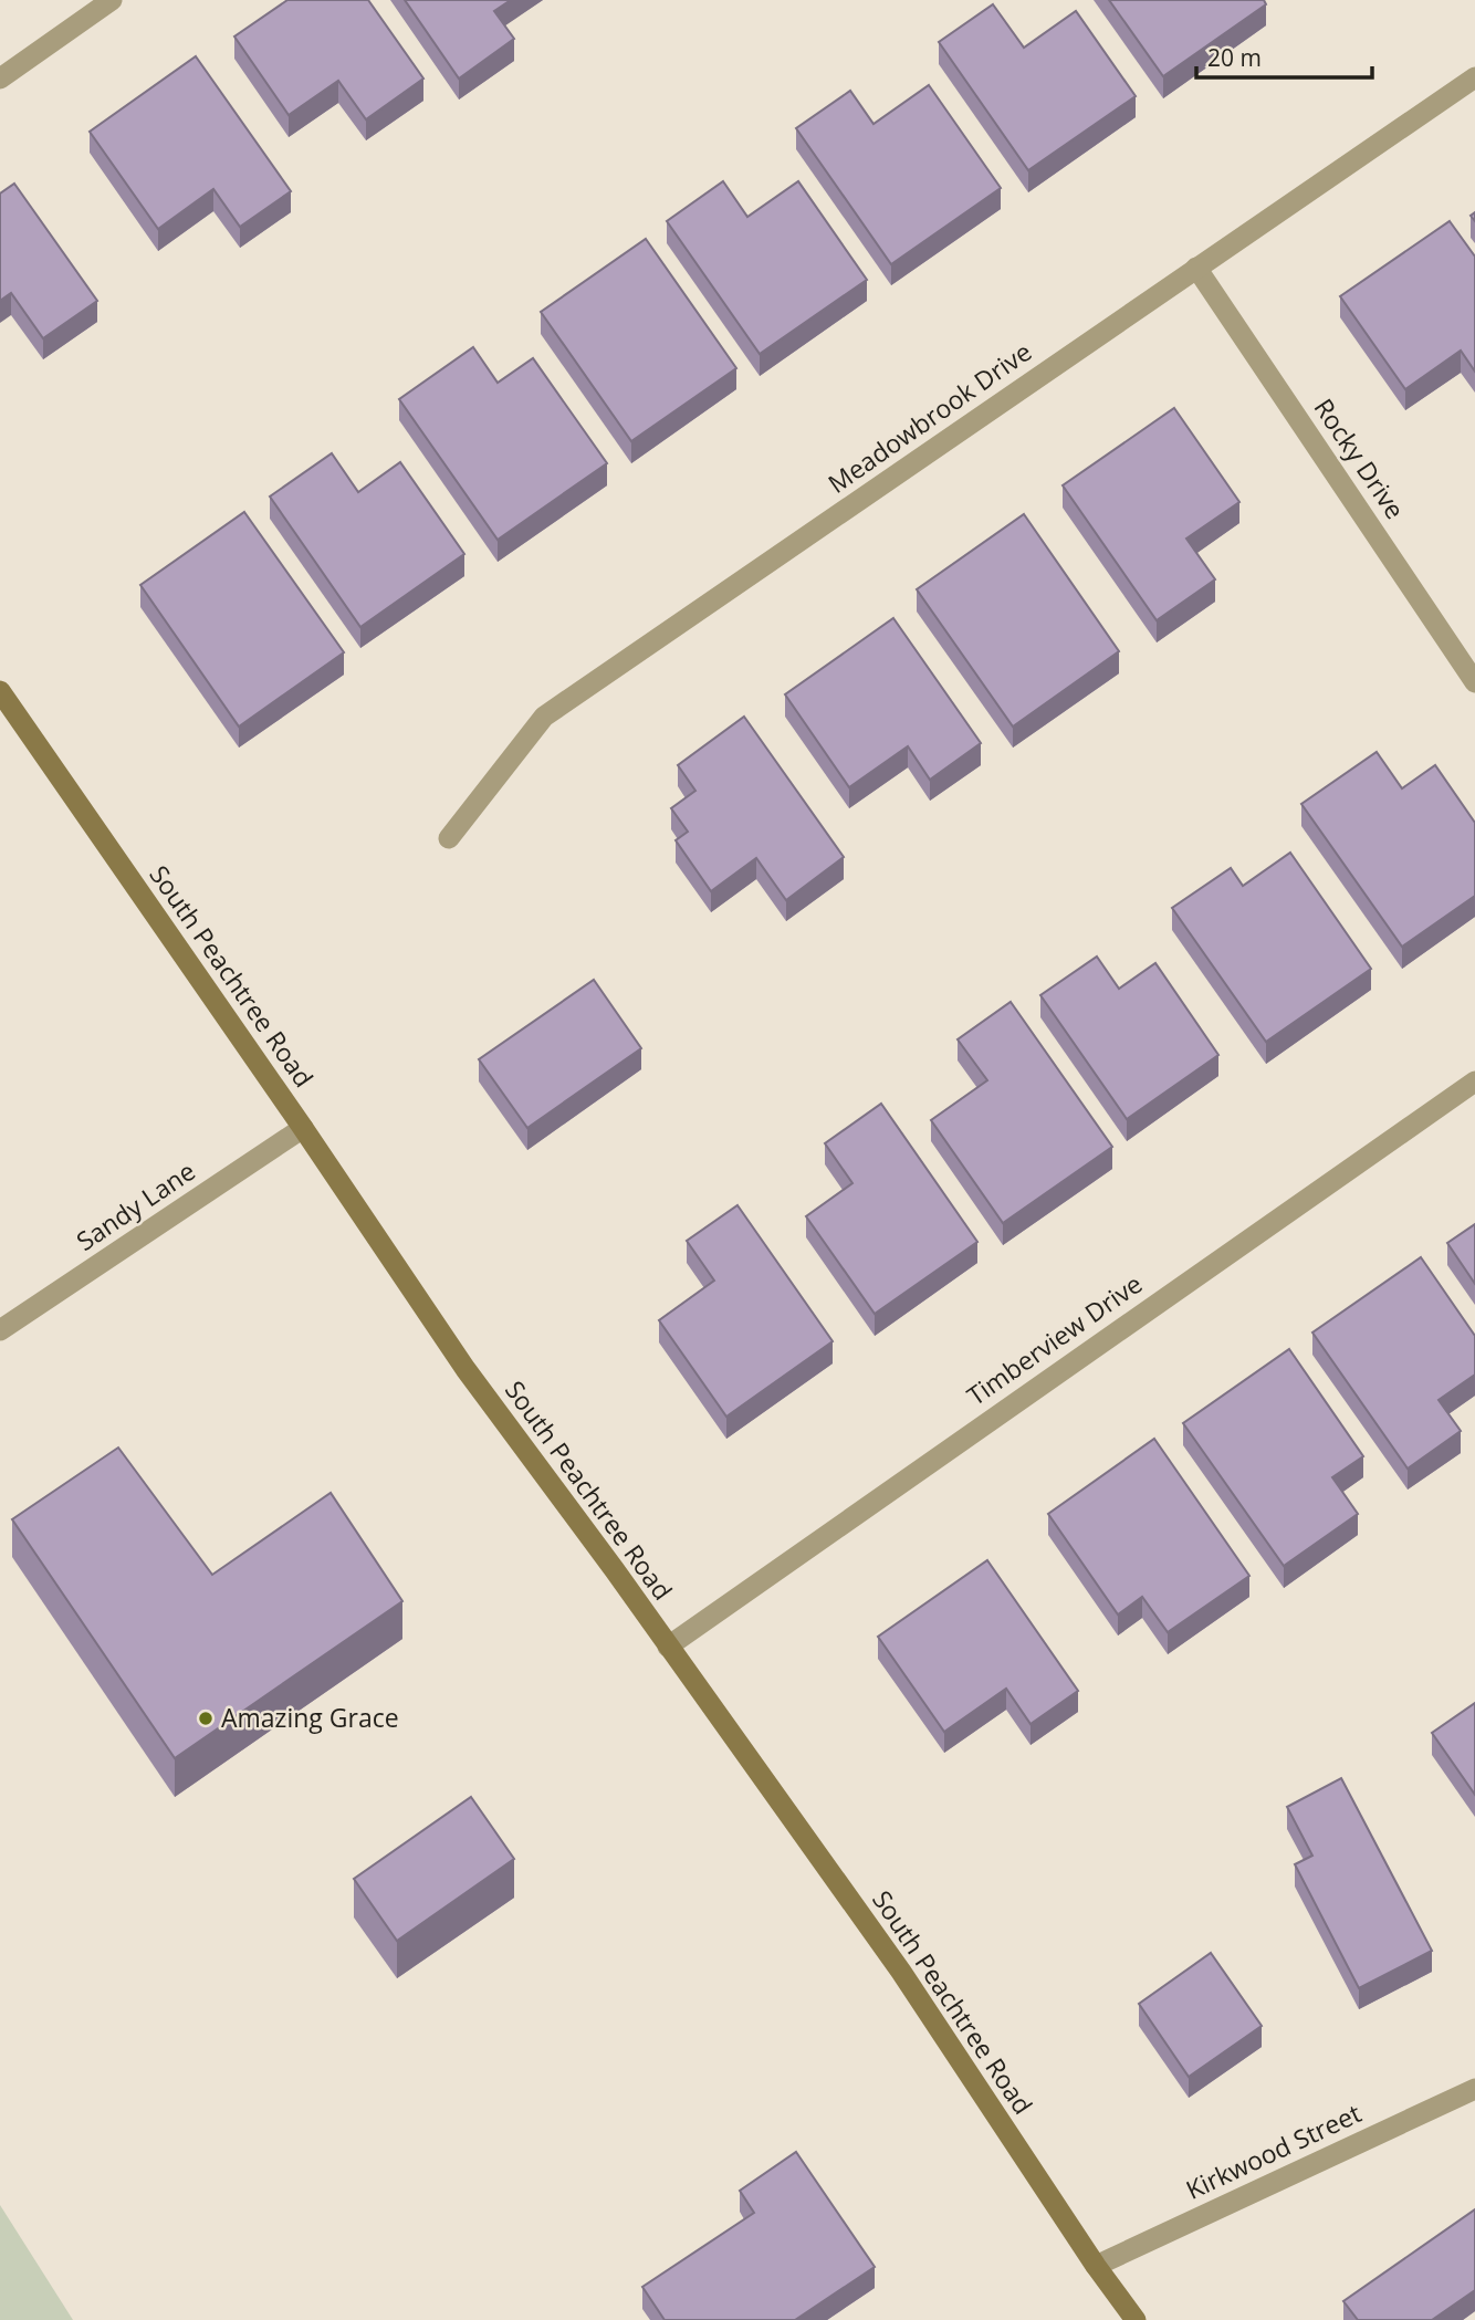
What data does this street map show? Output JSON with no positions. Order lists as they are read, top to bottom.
{
  "streets": {
    "main road": ["South Peachtree Road"],
    "street": [
      "Meadowbrook Drive",
      "Rocky Drive",
      "Sandy Lane",
      "Timberview Drive",
      "Kirkwood Street"
    ]
  },
  "crossings": [
    ["Meadowbrook Drive", "Rocky Drive"],
    ["South Peachtree Road", "Sandy Lane"],
    ["South Peachtree Road", "Timberview Drive"],
    ["South Peachtree Road", "Kirkwood Street"]
  ],
  "places": ["Amazing Grace"],
  "scale_bar": "20 m"
}
